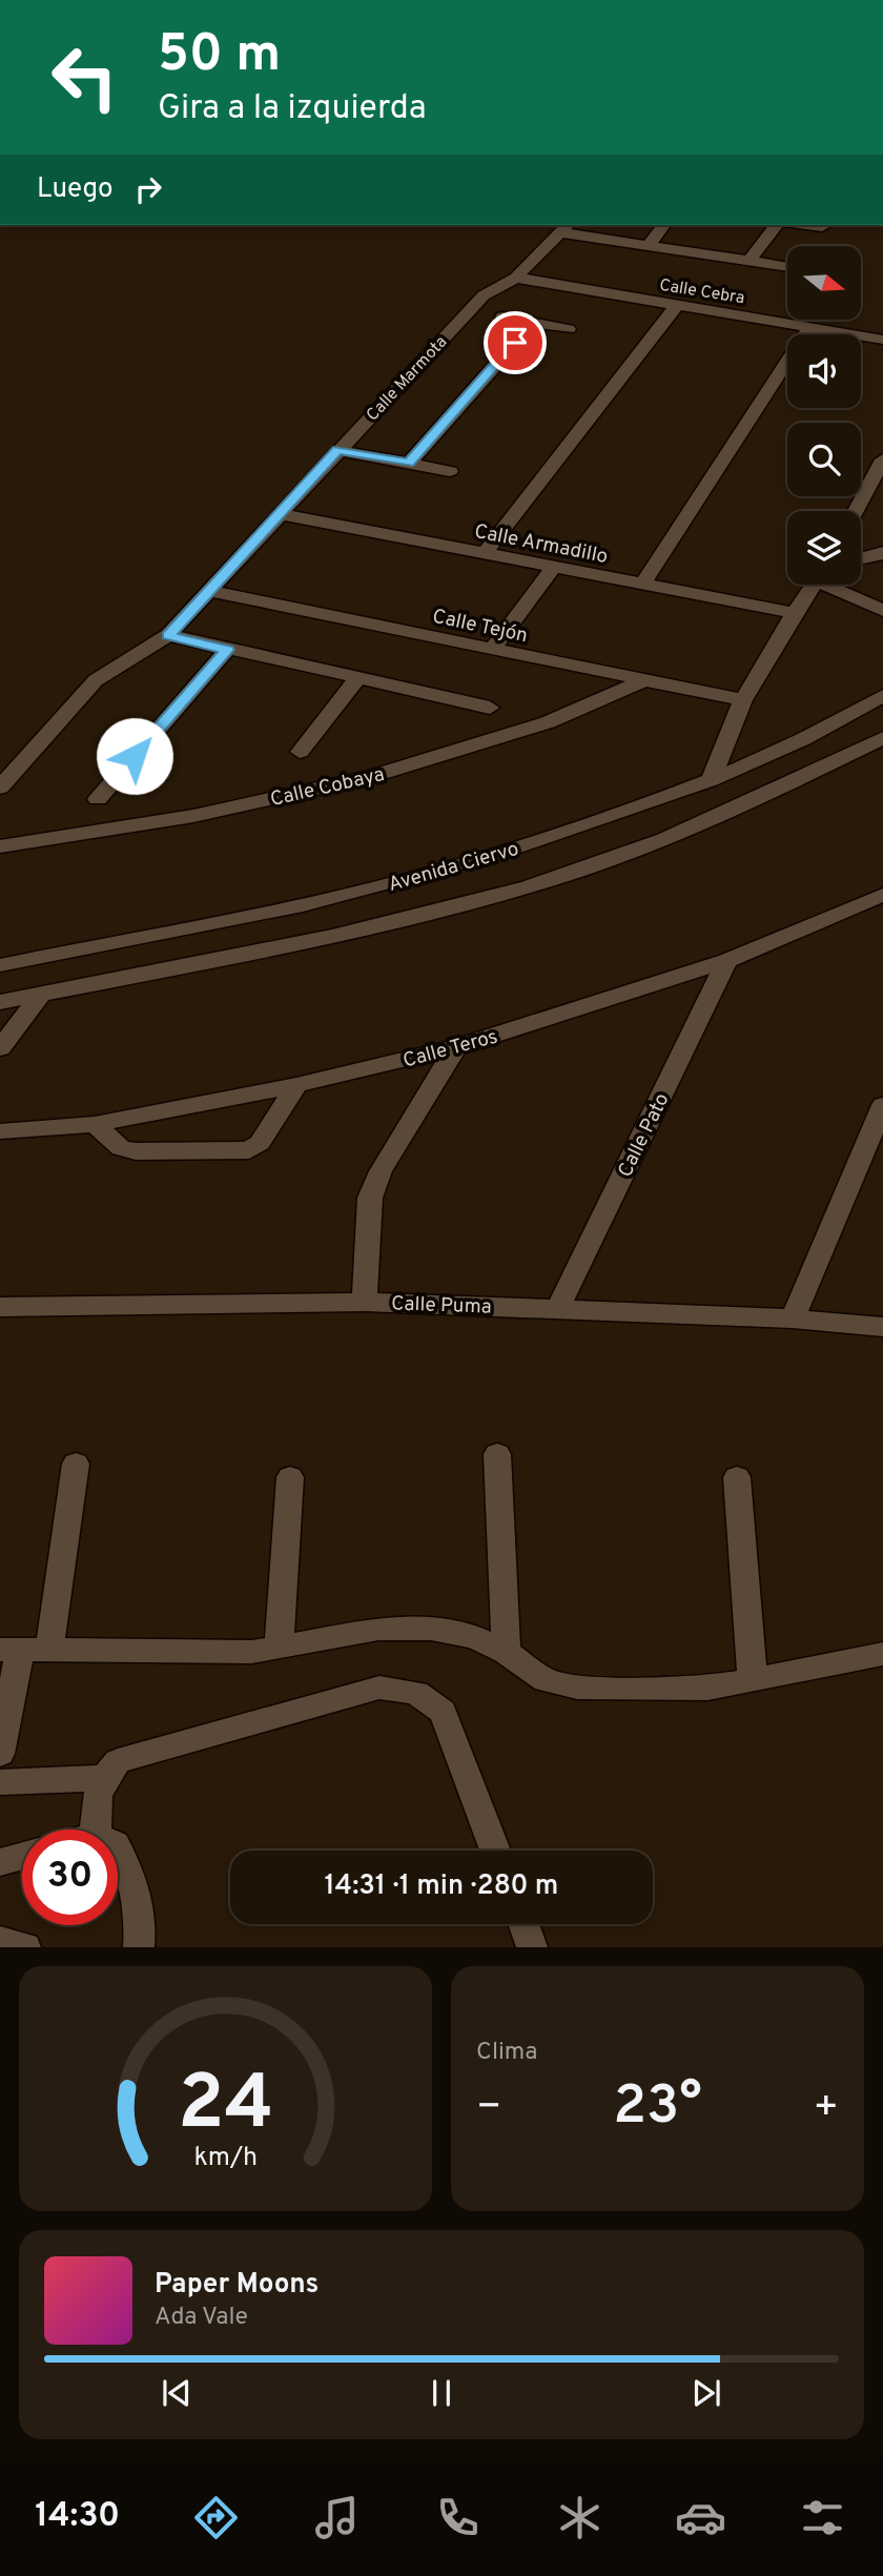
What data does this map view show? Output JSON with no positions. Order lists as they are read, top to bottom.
{
  "streets": {
    "street": [
      "Calle Cebra",
      "Calle Marmota",
      "Calle Armadillo",
      "Calle Tejón",
      "Calle Cobaya",
      "Avenida Ciervo",
      "Calle Teros",
      "Calle Pato",
      "Calle Puma"
    ]
  },
  "crossings": [
    ["Calle Cebra", "Calle Marmota"],
    ["Calle Marmota", "Calle Armadillo"],
    ["Calle Marmota", "Calle Tejón"],
    ["Calle Tejón", "Calle Cobaya"],
    ["Calle Teros", "Calle Pato"],
    ["Calle Pato", "Calle Puma"]
  ],
  "north": "right",
  "page": {
    "turn": ["50 m", "Gira a la izquierda"],
    "then": "Luego",
    "limit": "30",
    "trip": "14:31 · 1 min · 280 m",
    "tile": "Clima",
    "heat": ["−", "23°", "+"],
    "song": ["Paper Moons", "Ada Vale"],
    "tabs": "14:30",
    "gauge": ["24", "km/h"]
  }
}
